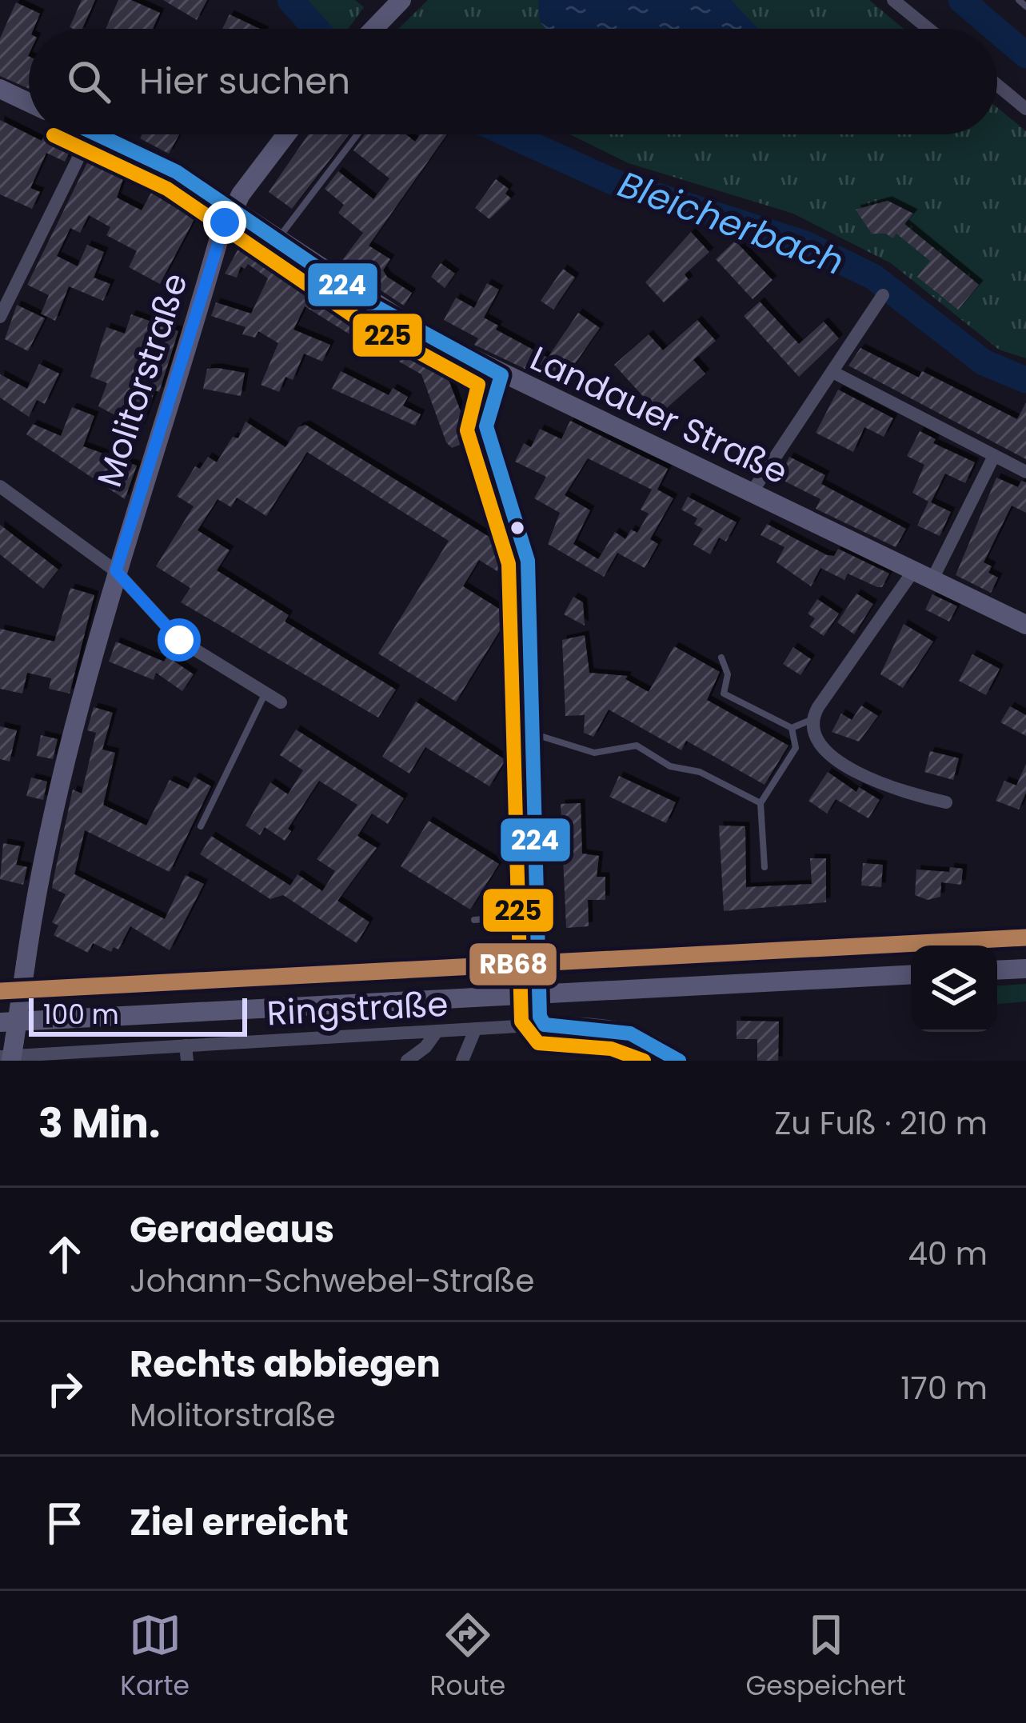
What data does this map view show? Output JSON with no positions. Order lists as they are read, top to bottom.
{
  "streets": {
    "main road": ["Molitorstraße", "Landauer Straße"],
    "street": ["Ringstraße"]
  },
  "crossings": [
    ["Molitorstraße", "Landauer Straße"],
    ["Molitorstraße", "Ringstraße"]
  ],
  "water": ["Bleicherbach"],
  "lines": ["transit line 224", "transit line 225", "transit line RB68"],
  "scale_bar": "100 m",
  "page": {
    "search": "Hier suchen",
    "scale": "100 m",
    "heading": ["3 Min.", "Zu Fuß · 210 m"],
    "list": [
      ["Geradeaus", "Johann-Schwebel-Straße", "40 m"],
      ["Rechts abbiegen", "Molitorstraße", "170 m"],
      "Ziel erreicht"
    ],
    "nav": ["Karte", "Route", "Gespeichert"]
  }
}
